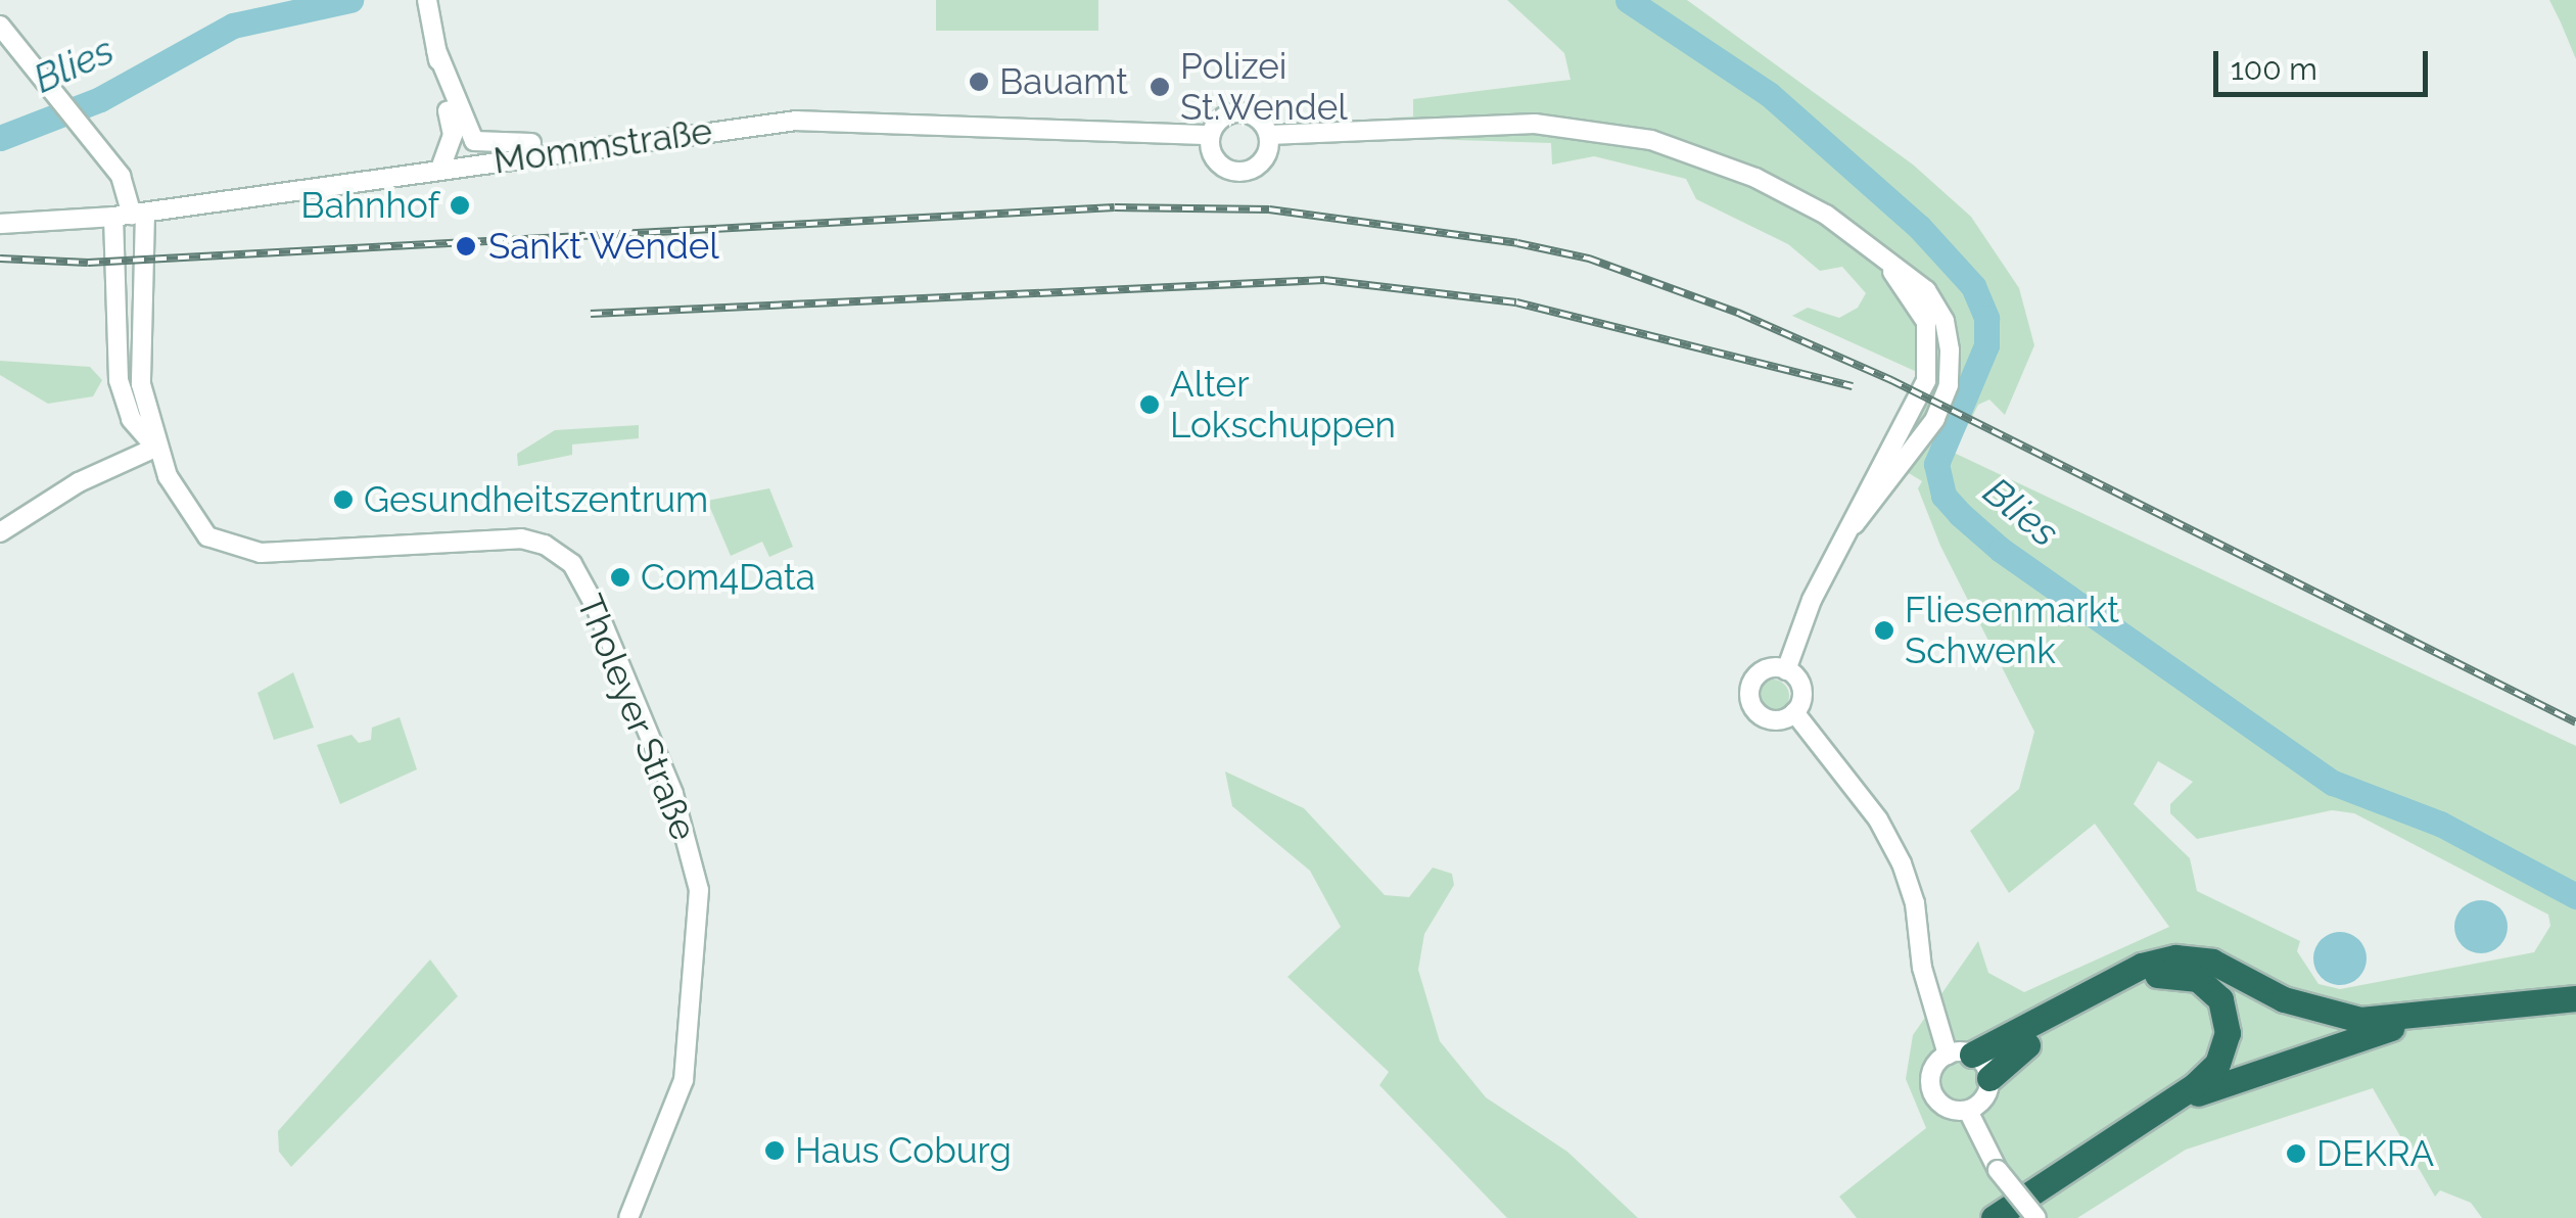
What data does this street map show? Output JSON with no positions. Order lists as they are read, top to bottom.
{
  "streets": {
    "main road": ["Mommstraße", "Tholeyer Straße"]
  },
  "crossings": [
    ["Mommstraße", "Tholeyer Straße"]
  ],
  "water": ["Blies"],
  "places": [
    "Bauamt",
    "Polizei St.Wendel",
    "Bahnhof",
    "Sankt Wendel",
    "Alter Lokschuppen",
    "Gesundheitszentrum",
    "Com4Data",
    "Fliesenmarkt Schwenk",
    "Haus Coburg",
    "DEKRA"
  ],
  "scale_bar": "100 m"
}
